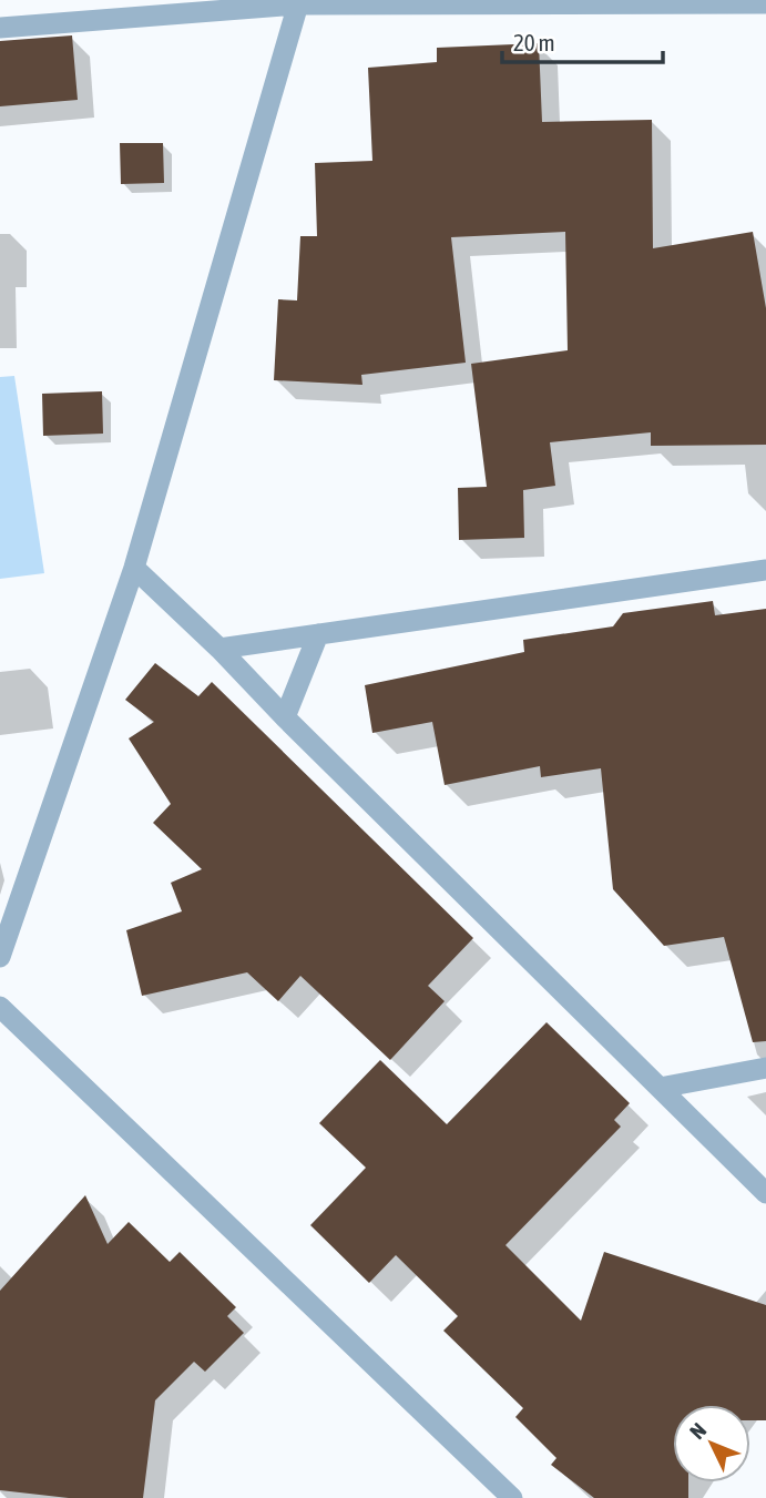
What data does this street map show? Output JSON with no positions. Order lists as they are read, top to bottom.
{
  "scale_bar": "20 m",
  "north": "top left"
}
